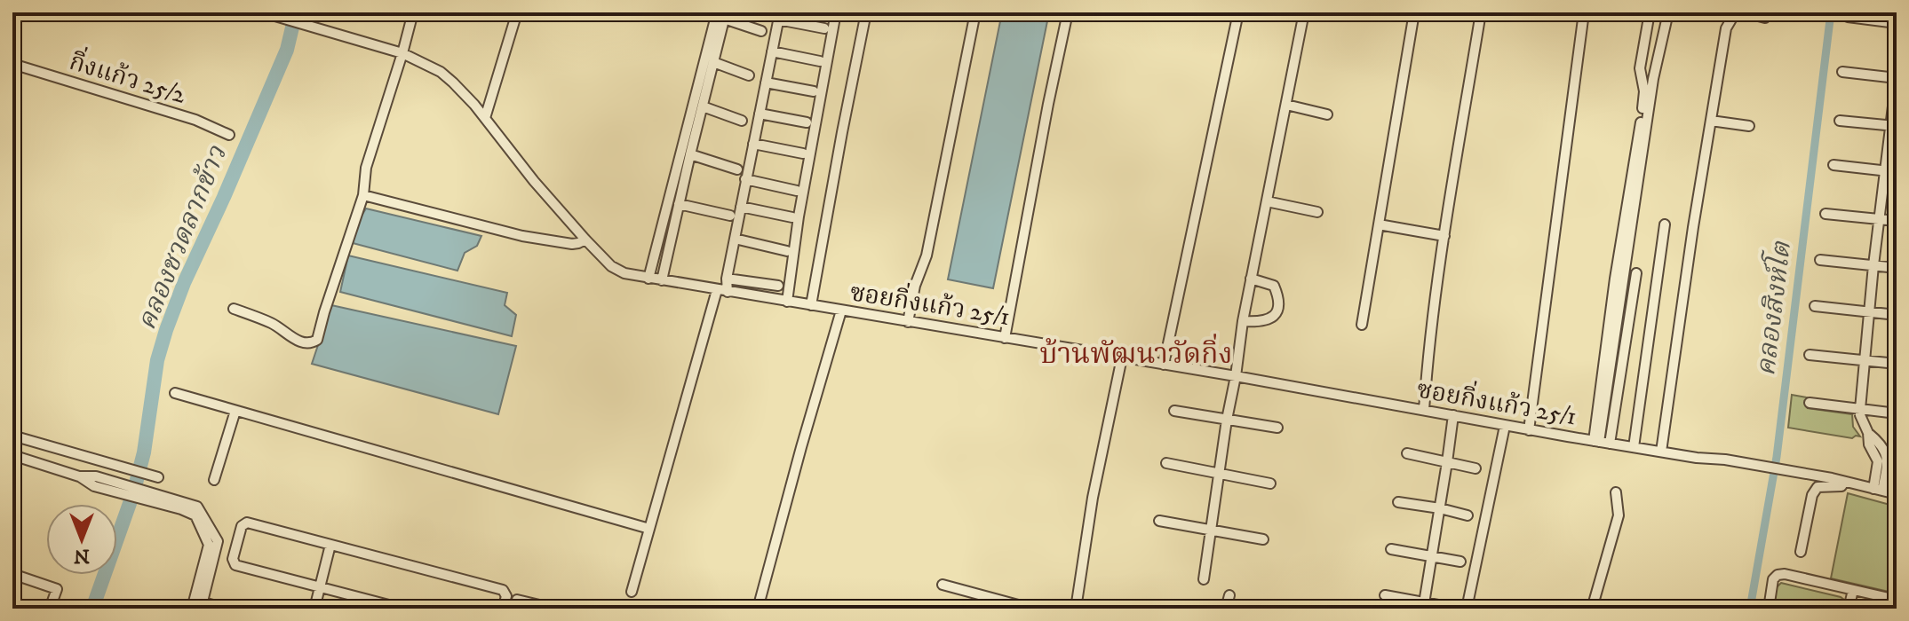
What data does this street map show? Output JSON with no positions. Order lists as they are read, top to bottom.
{
  "streets": {
    "street": ["กิ่งแก้ว 25/2", "ซอยกิ่งแก้ว 25/1"]
  },
  "districts": ["บ้านพัฒนาวัดกิ่ง"],
  "water": ["คลองชวดลากข้าว", "คลองสิงห์โต"],
  "north": "bottom"
}
